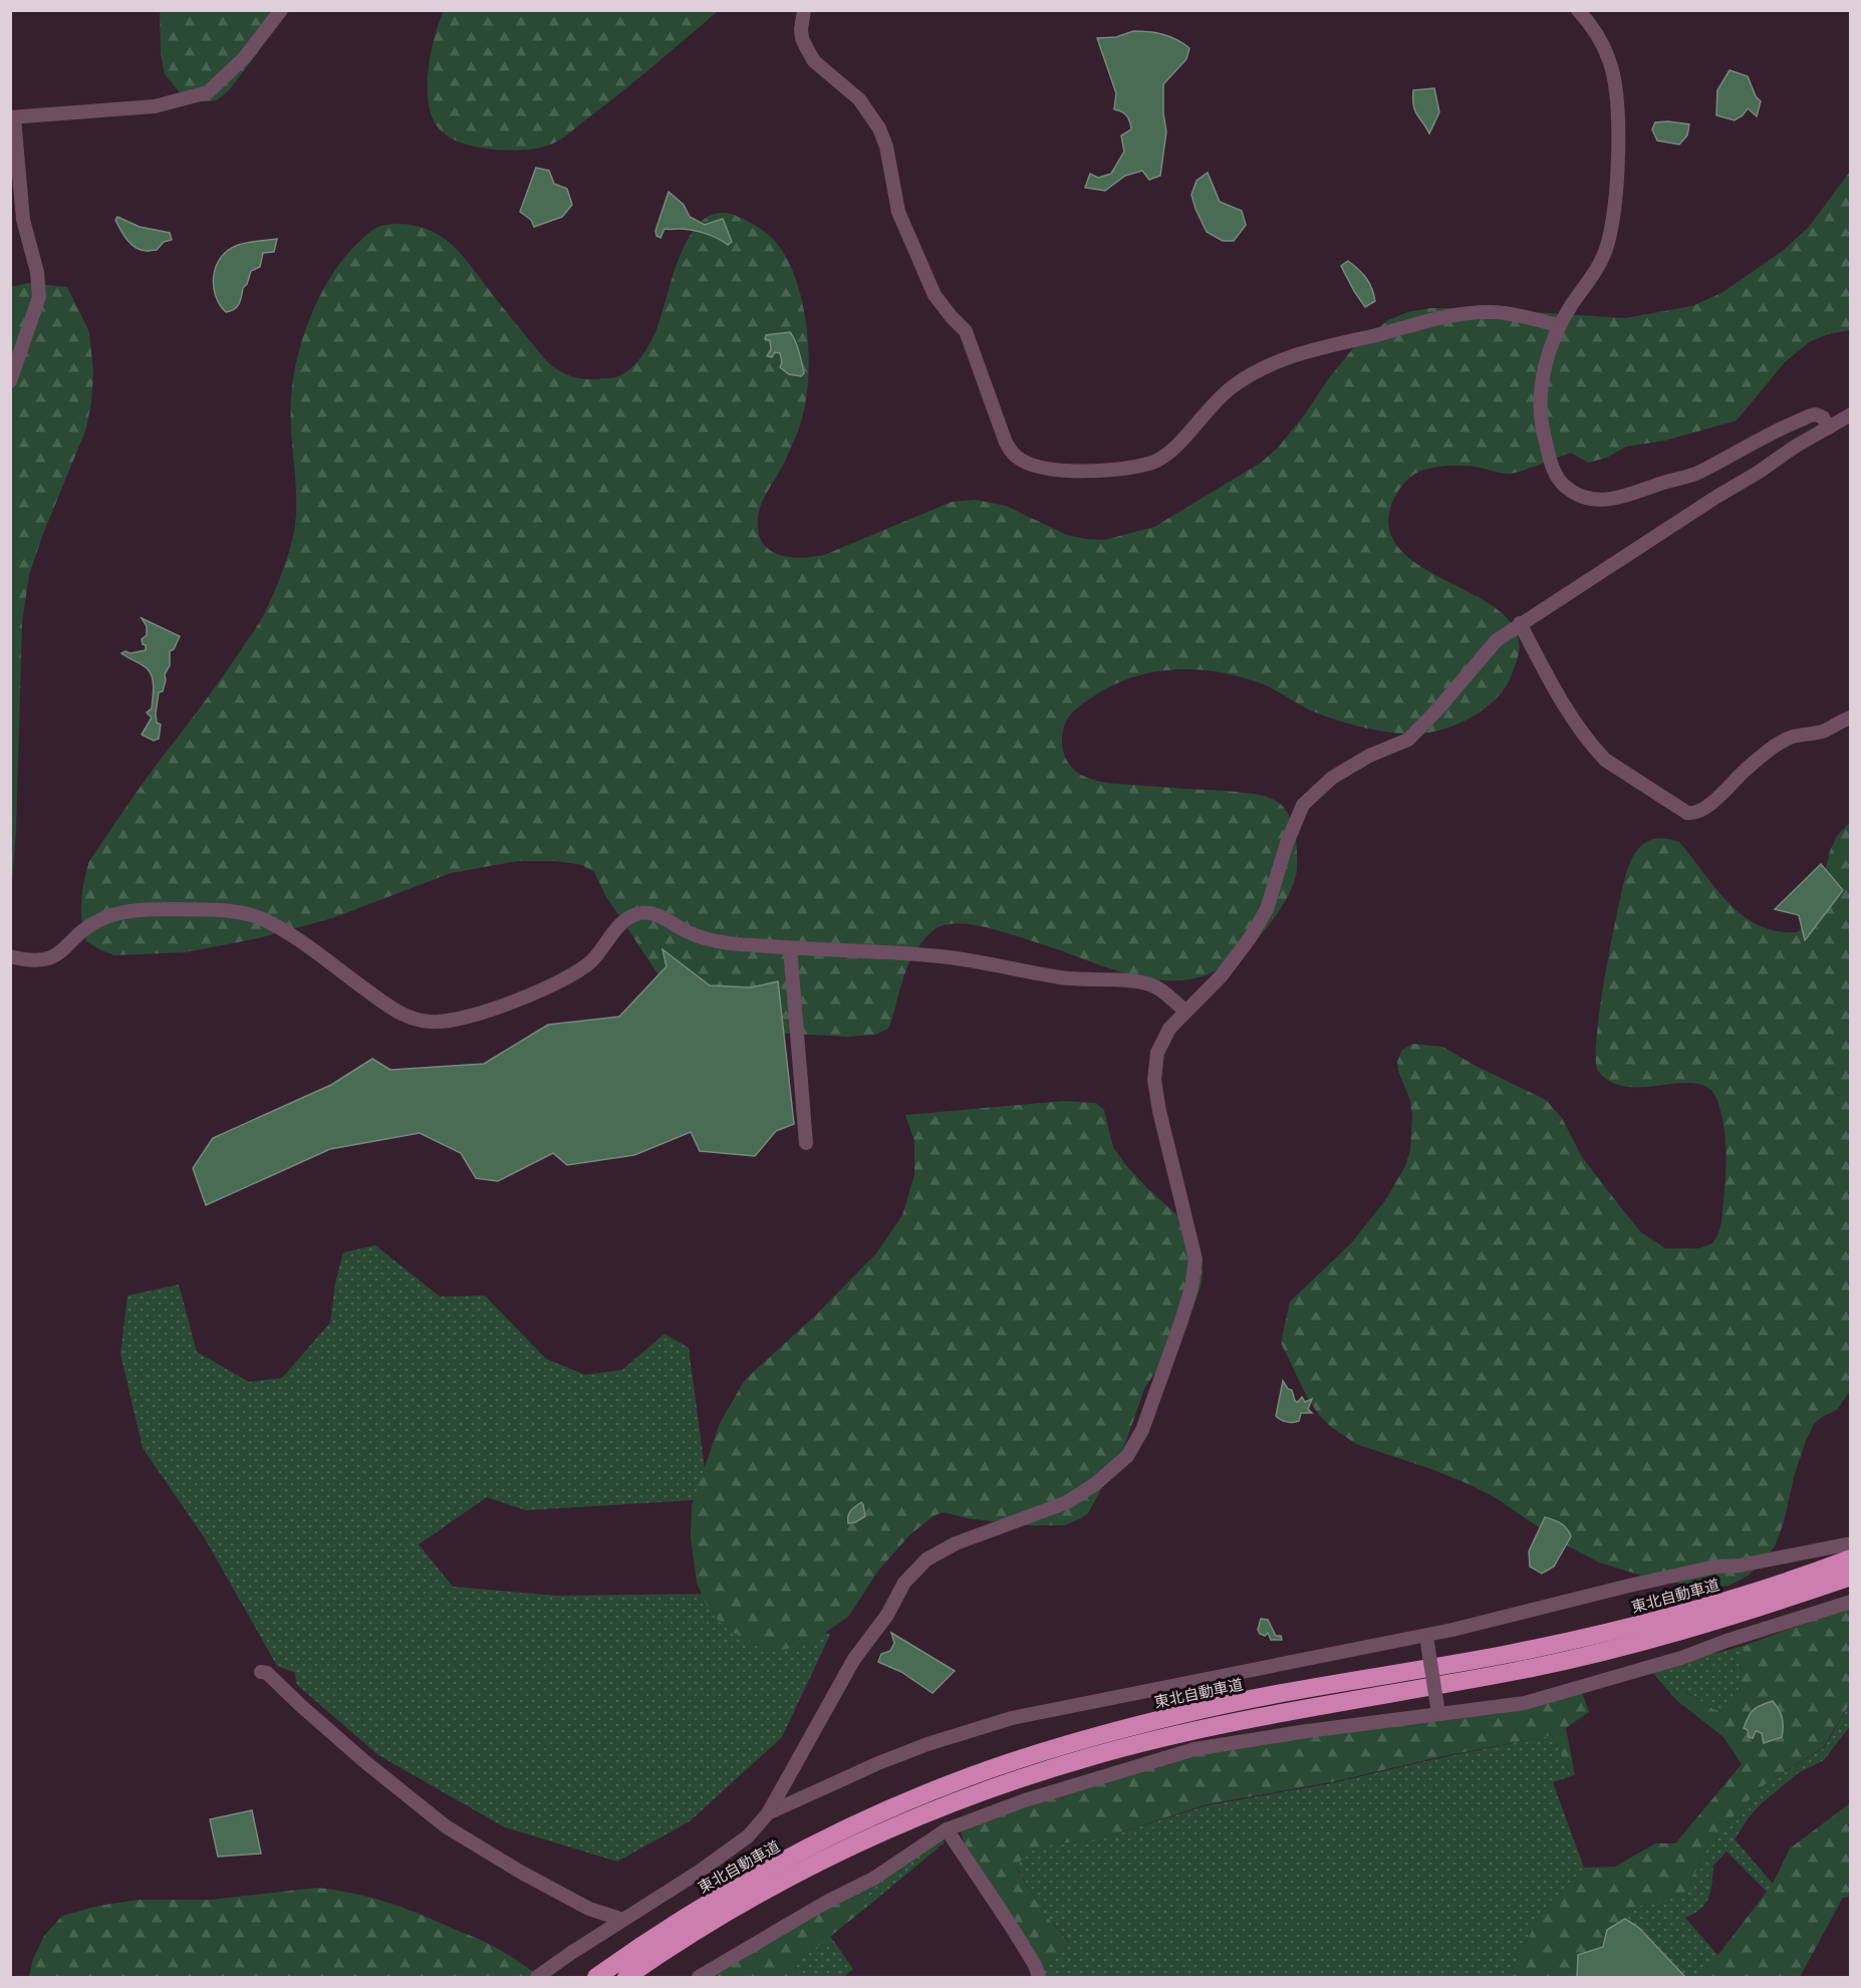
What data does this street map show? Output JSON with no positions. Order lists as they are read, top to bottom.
{
  "streets": {
    "highway": ["東北自動車道"]
  }
}
